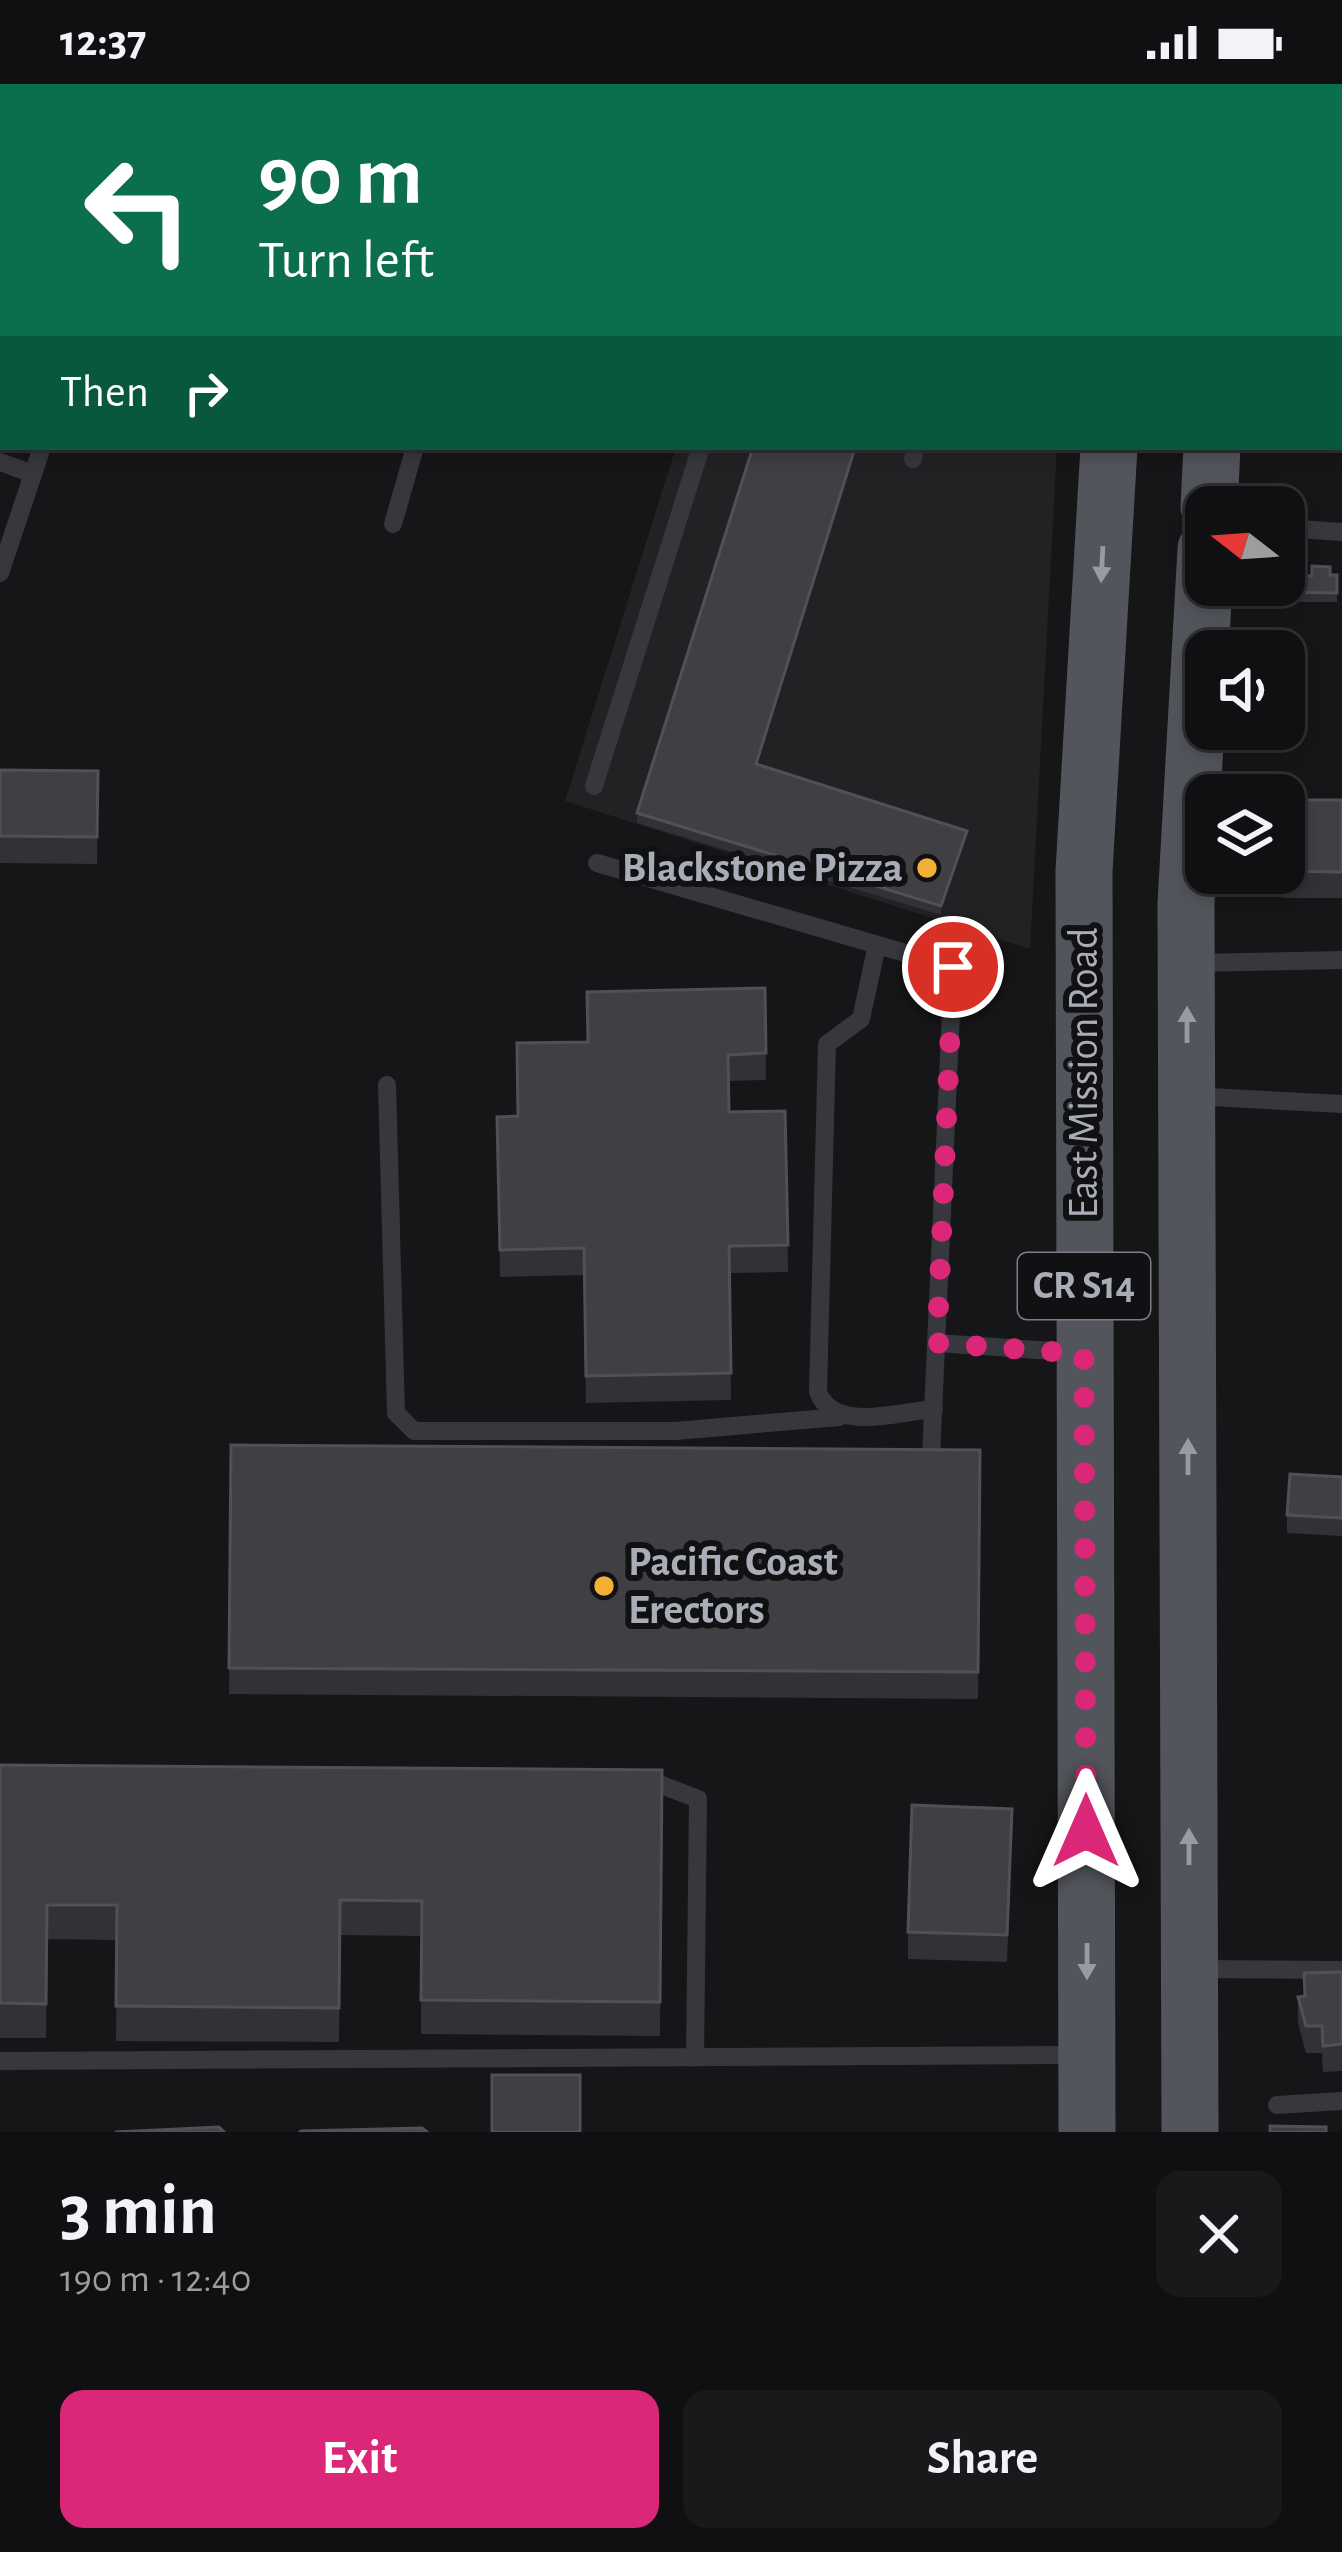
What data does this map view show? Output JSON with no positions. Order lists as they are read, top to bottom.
{
  "streets": {
    "main road": ["East Mission Road", "CR S14"]
  },
  "places": ["Blackstone Pizza", "Pacific Coast Erectors"],
  "north": "left",
  "page": {
    "status": "12:37",
    "turn": ["90 m", "Turn left"],
    "then": "Then",
    "heading": ["3 min", "190 m · 12:40"],
    "buttons": ["Exit", "Share"]
  }
}
